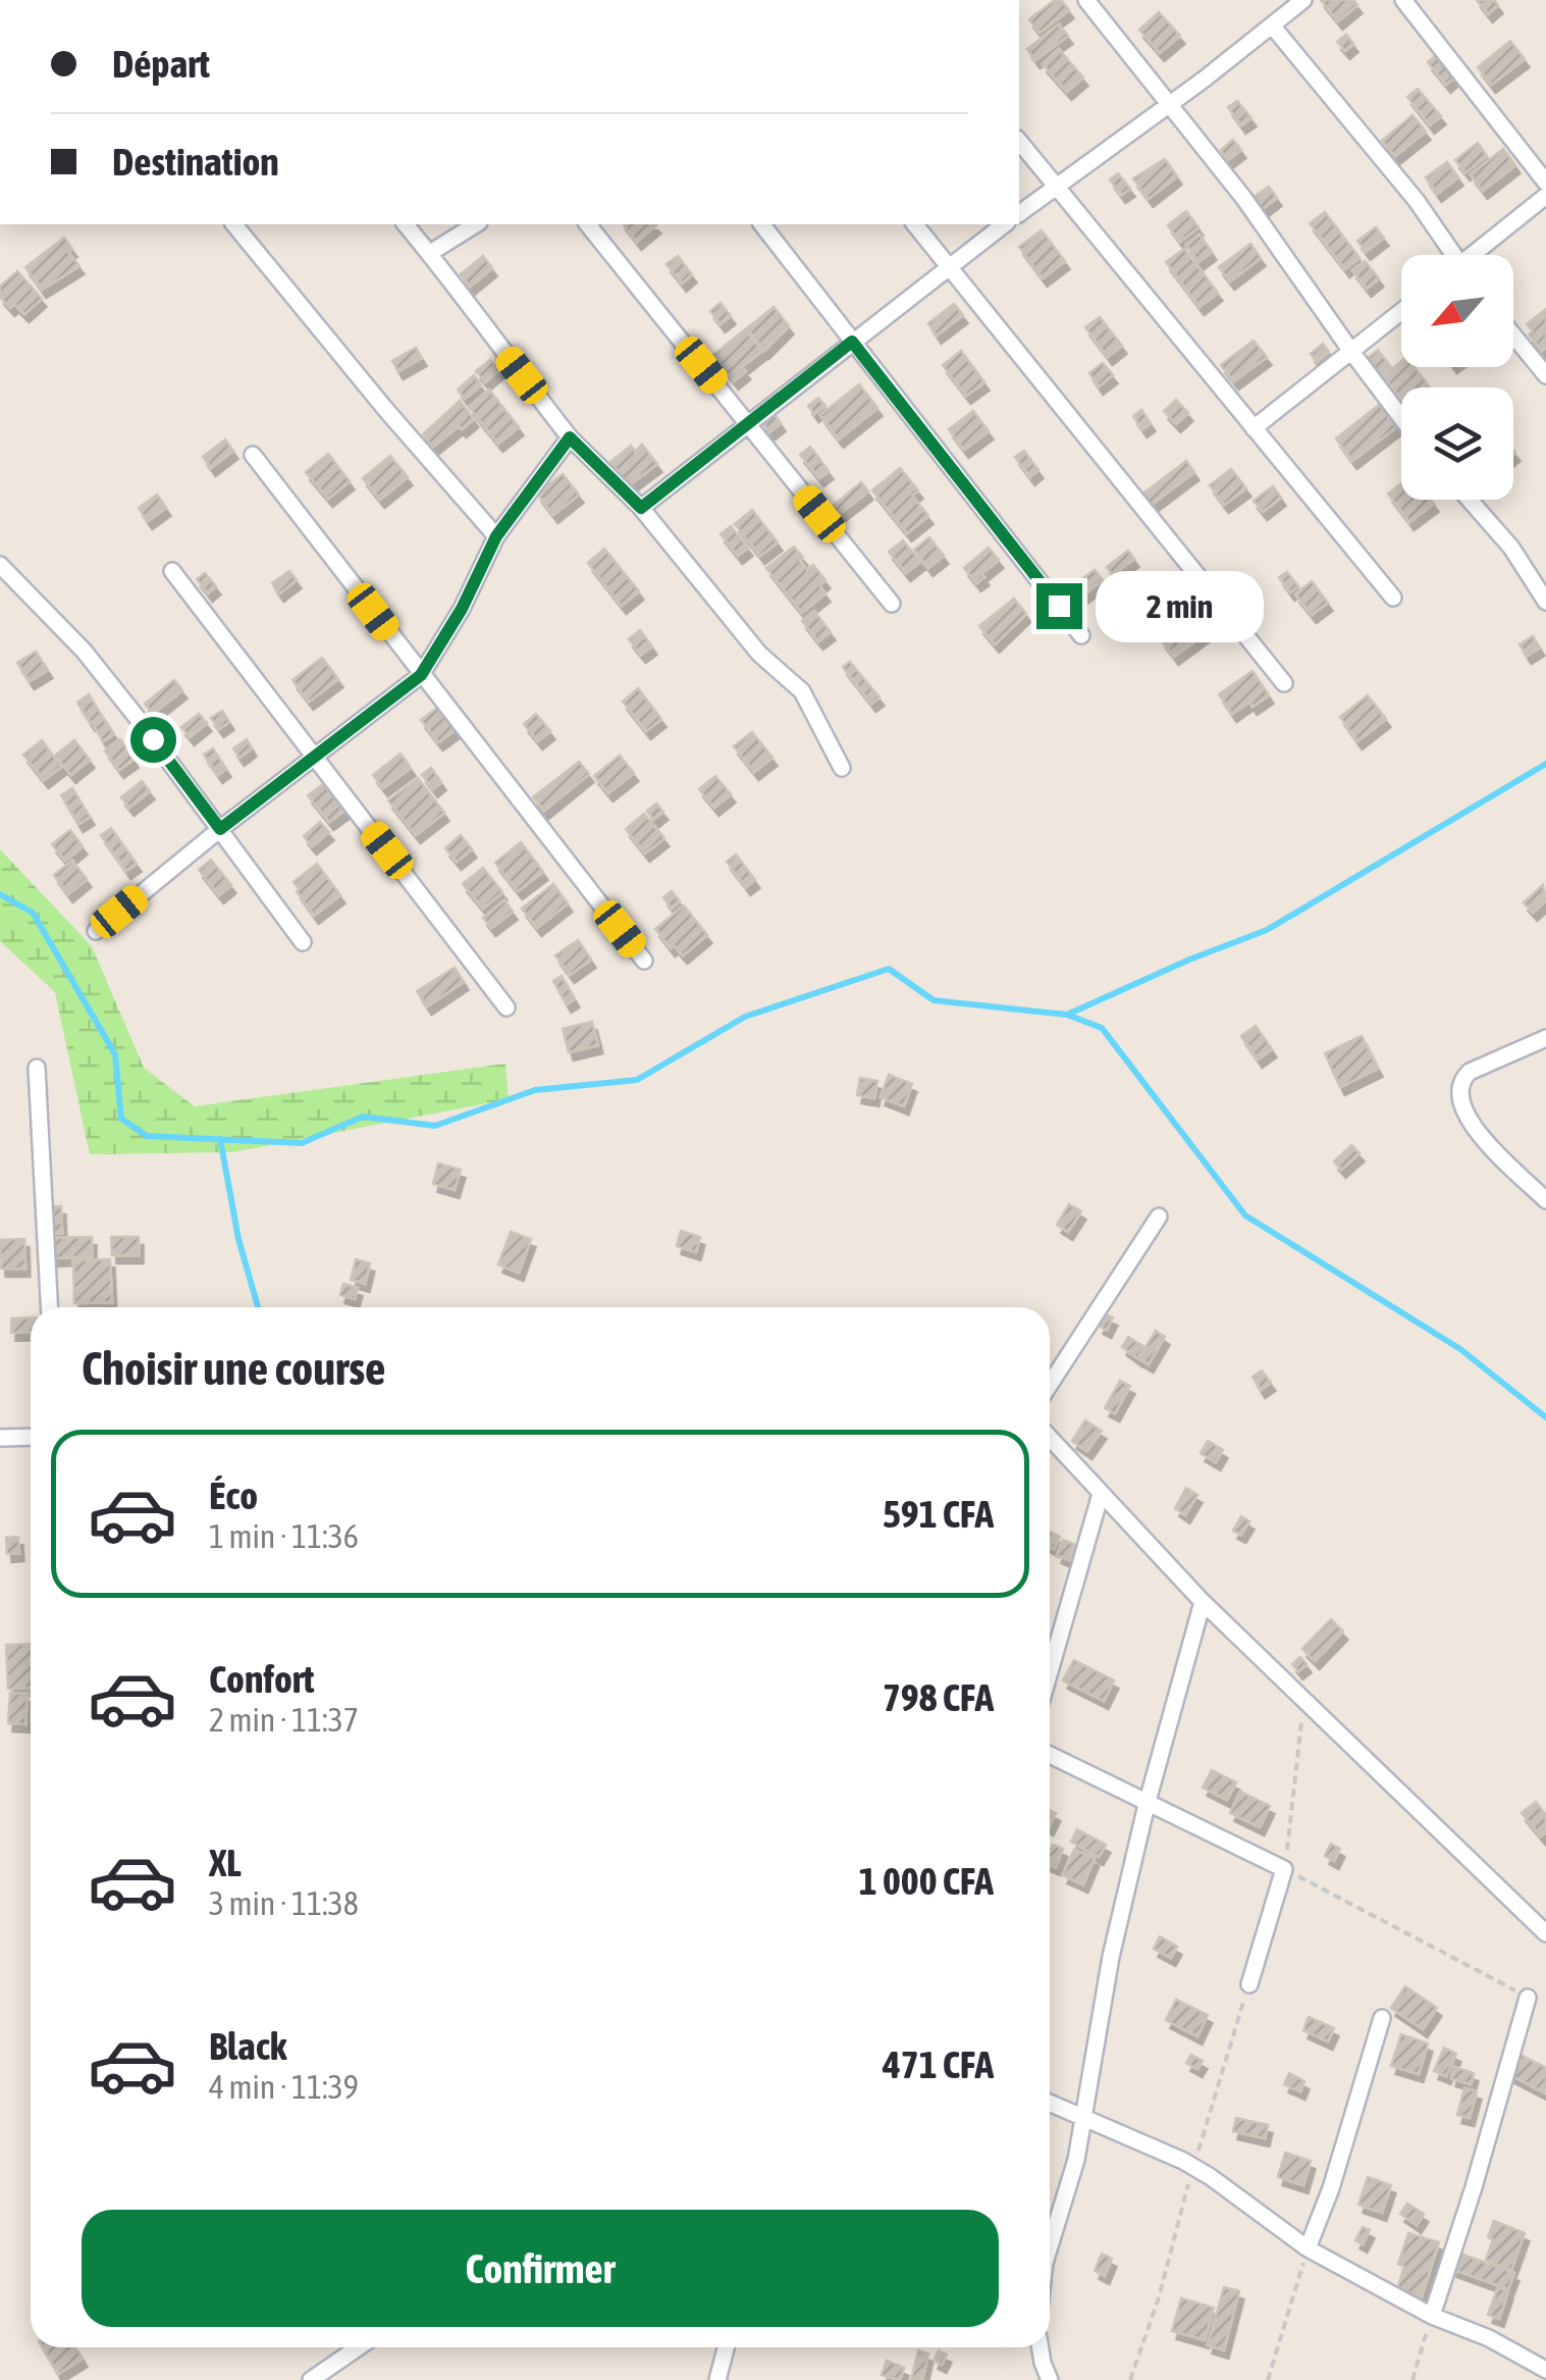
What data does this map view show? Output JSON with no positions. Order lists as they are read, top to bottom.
{
  "north": "bottom left",
  "page": {
    "banner": ["Départ", "Destination"],
    "bubble": "2 min",
    "heading": "Choisir une course",
    "list": [
      {
        "name": "Éco",
        "note": "1 min · 11:36",
        "value": "591 CFA"
      },
      {
        "name": "Confort",
        "note": "2 min · 11:37",
        "value": "798 CFA"
      },
      {
        "name": "XL",
        "note": "3 min · 11:38",
        "value": "1 000 CFA"
      },
      {
        "name": "Black",
        "note": "4 min · 11:39",
        "value": "471 CFA"
      }
    ],
    "buttons": "Confirmer"
  }
}
